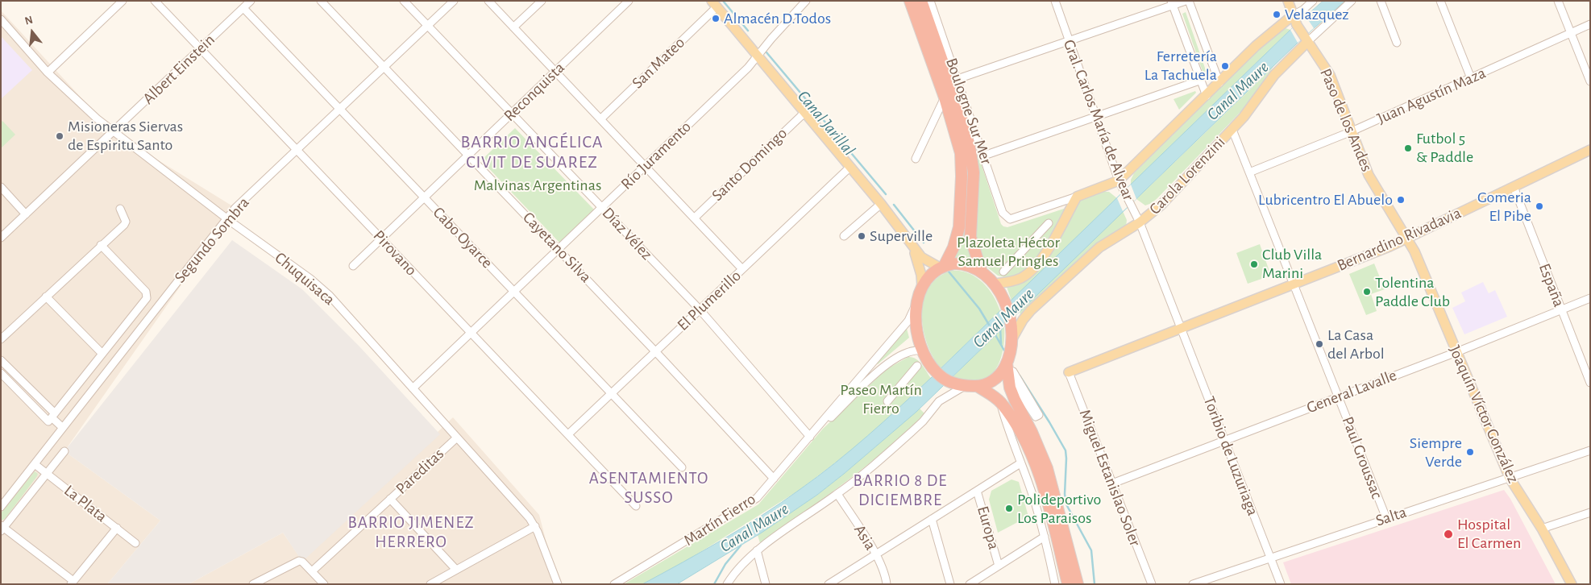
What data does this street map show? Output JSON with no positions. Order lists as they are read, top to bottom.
{
  "streets": {
    "main road": [
      "Paso de los Andes",
      "Carola Lorenzini",
      "Bernardino Rivadavia",
      "Joaquín Víctor González"
    ],
    "street": [
      "San Mateo",
      "Albert Einstein",
      "Reconquista",
      "Juan Agustín Maza",
      "Boulogne Sur Mer",
      "Gral. Carlos María de Alvear",
      "Río Juramento",
      "Santo Domingo",
      "Díaz Vélez",
      "Cabo Oyarce",
      "Segundo Sombra",
      "Cayetano Silva",
      "Pirovano",
      "Chuquisaca",
      "España",
      "El Plumerillo",
      "General Lavalle",
      "Toribio de Luzuriaga",
      "Paul Groussac",
      "Pareditas",
      "Miguel Estanislao Soler",
      "La Plata",
      "Salta",
      "Martín Fierro",
      "Europa",
      "Asia"
    ]
  },
  "crossings": [
    ["Albert Einstein", "Cabo Oyarce"],
    ["Albert Einstein", "Pirovano"],
    ["Albert Einstein", "Chuquisaca"],
    ["Reconquista", "Díaz Vélez"],
    ["Reconquista", "Cabo Oyarce"],
    ["Reconquista", "Cayetano Silva"],
    ["Reconquista", "Pirovano"],
    ["Juan Agustín Maza", "Paso de los Andes"],
    ["Juan Agustín Maza", "Paul Groussac"],
    ["Gral. Carlos María de Alvear", "Carola Lorenzini"],
    ["Gral. Carlos María de Alvear", "Bernardino Rivadavia"],
    ["Gral. Carlos María de Alvear", "Toribio de Luzuriaga"],
    ["Paso de los Andes", "Carola Lorenzini"],
    ["Paso de los Andes", "Bernardino Rivadavia"],
    ["Paso de los Andes", "Joaquín Víctor González"],
    ["Río Juramento", "Díaz Vélez"],
    ["Río Juramento", "Cabo Oyarce"],
    ["Río Juramento", "Cayetano Silva"],
    ["Río Juramento", "Pirovano"],
    ["Río Juramento", "Chuquisaca"],
    ["Carola Lorenzini", "Paul Groussac"],
    ["Carola Lorenzini", "Martín Fierro"],
    ["Díaz Vélez", "Segundo Sombra"],
    ["Díaz Vélez", "El Plumerillo"],
    ["Díaz Vélez", "Martín Fierro"],
    ["Cabo Oyarce", "Segundo Sombra"],
    ["Cabo Oyarce", "El Plumerillo"],
    ["Bernardino Rivadavia", "España"],
    ["Bernardino Rivadavia", "Joaquín Víctor González"],
    ["Bernardino Rivadavia", "Toribio de Luzuriaga"],
    ["Bernardino Rivadavia", "Paul Groussac"],
    ["Bernardino Rivadavia", "Miguel Estanislao Soler"],
    ["Segundo Sombra", "Cayetano Silva"],
    ["Segundo Sombra", "Pirovano"],
    ["Segundo Sombra", "Chuquisaca"],
    ["Segundo Sombra", "La Plata"],
    ["Cayetano Silva", "El Plumerillo"],
    ["Cayetano Silva", "Martín Fierro"],
    ["Pirovano", "El Plumerillo"],
    ["Chuquisaca", "Pareditas"],
    ["España", "General Lavalle"],
    ["General Lavalle", "Joaquín Víctor González"],
    ["General Lavalle", "Toribio de Luzuriaga"],
    ["General Lavalle", "Paul Groussac"],
    ["General Lavalle", "Miguel Estanislao Soler"],
    ["Joaquín Víctor González", "Salta"],
    ["Toribio de Luzuriaga", "Salta"],
    ["Paul Groussac", "Salta"]
  ],
  "districts": [
    "BARRIO ANGÉLICA CIVIT DE SUAREZ",
    "ASENTAMIENTO SUSSO",
    "BARRIO 8 DE DICIEMBRE",
    "BARRIO JIMENEZ HERRERO"
  ],
  "water": ["Canal Maure", "Canal Jarillal"],
  "parks": ["Malvinas Argentinas", "Plazoleta Héctor Samuel Pringles", "Paseo Martín Fierro"],
  "places": [
    "Velazquez",
    "Almacén D.Todos",
    "Ferretería La Tachuela",
    "Misioneras Siervas de Espiritu Santo",
    "Futbol 5 & Paddle",
    "Lubricentro El Abuelo",
    "Gomeria El Pibe",
    "Superville",
    "Club Villa Marini",
    "Tolentina Paddle Club",
    "La Casa del Arbol",
    "Siempre Verde",
    "Polideportivo Los Paraisos",
    "Hospital El Carmen"
  ],
  "north": "top"
}
